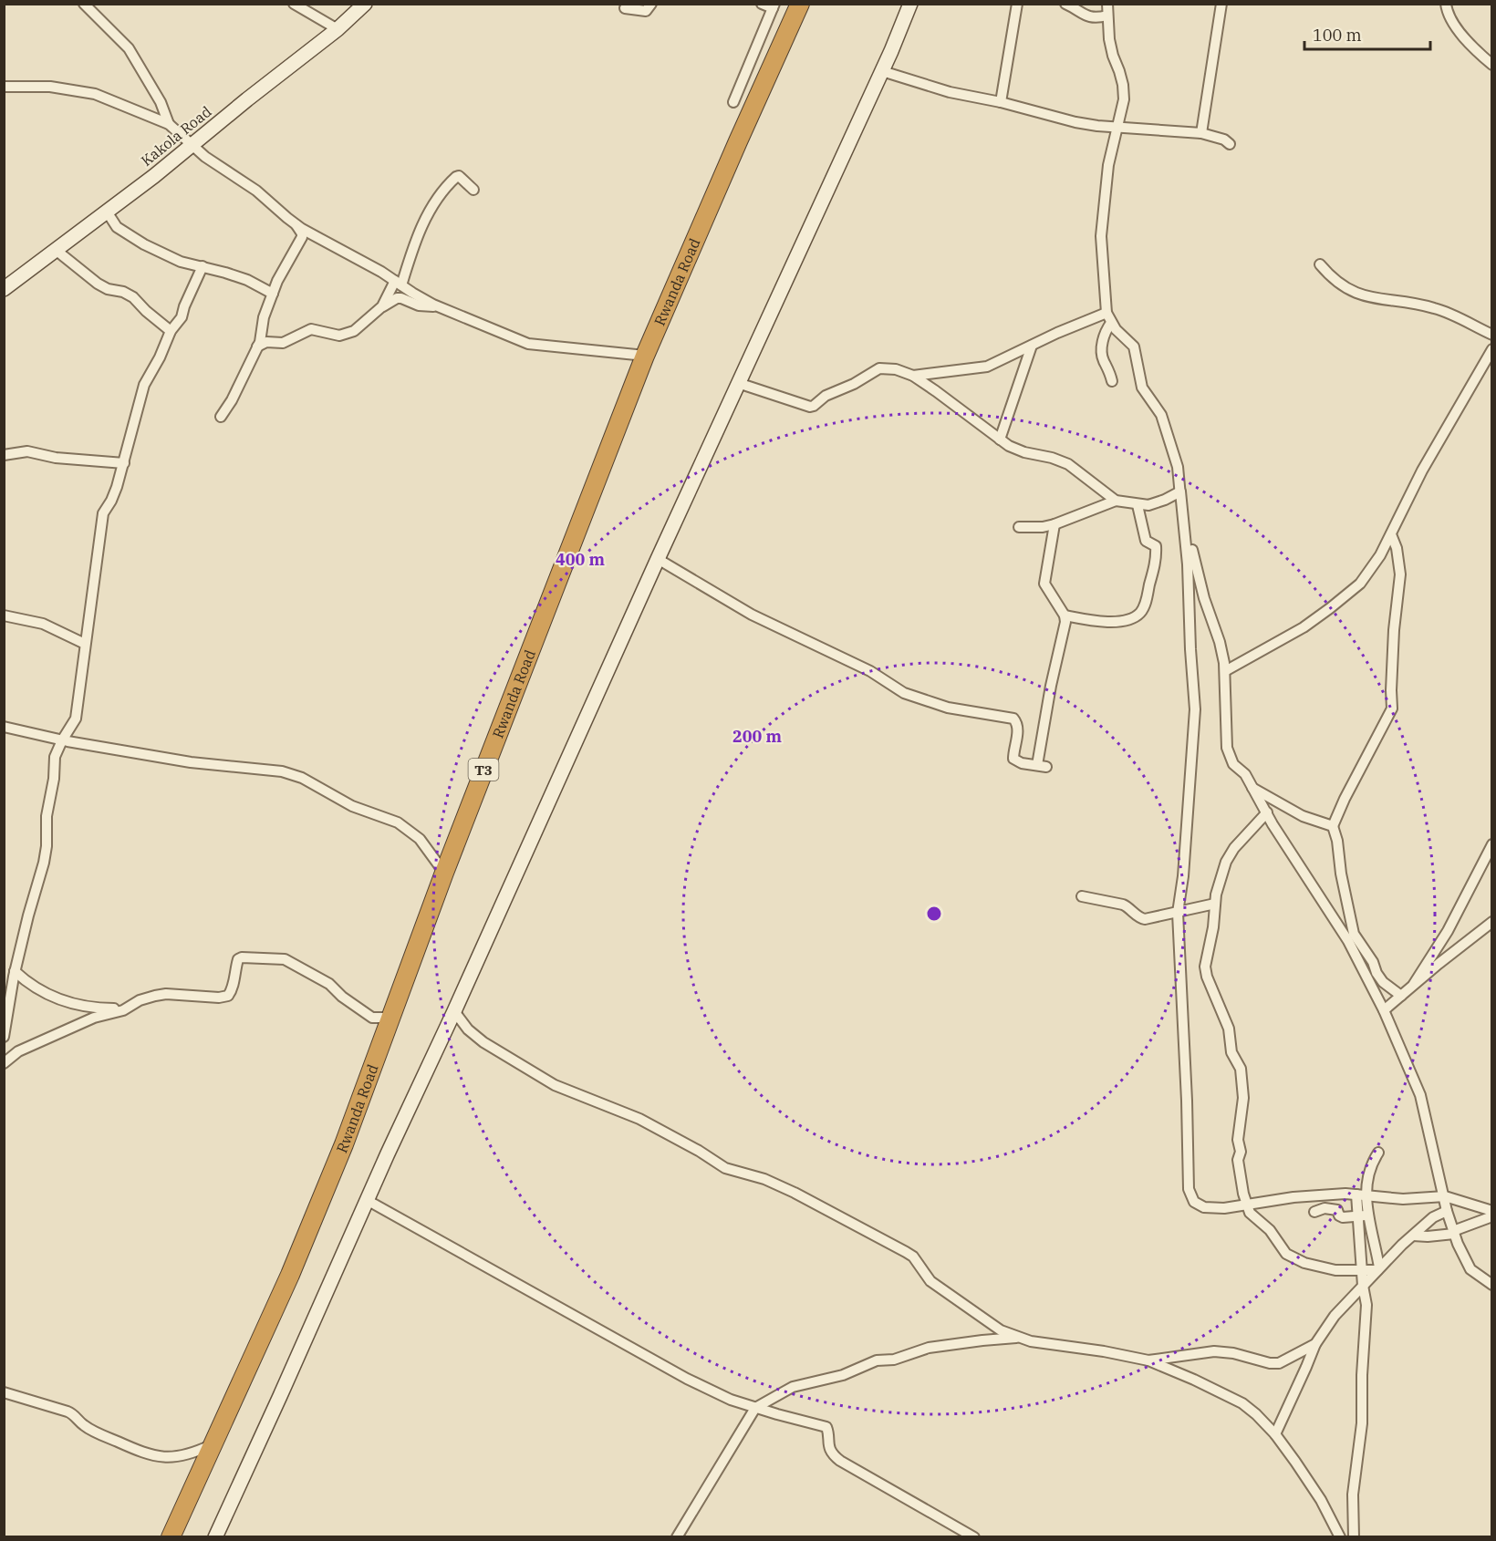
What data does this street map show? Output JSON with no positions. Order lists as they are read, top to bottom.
{
  "streets": {
    "highway": ["Rwanda Road", "T3"],
    "street": ["Kakola Road"]
  },
  "scale_bar": "100 m",
  "rings": ["400 m", "200 m"]
}
